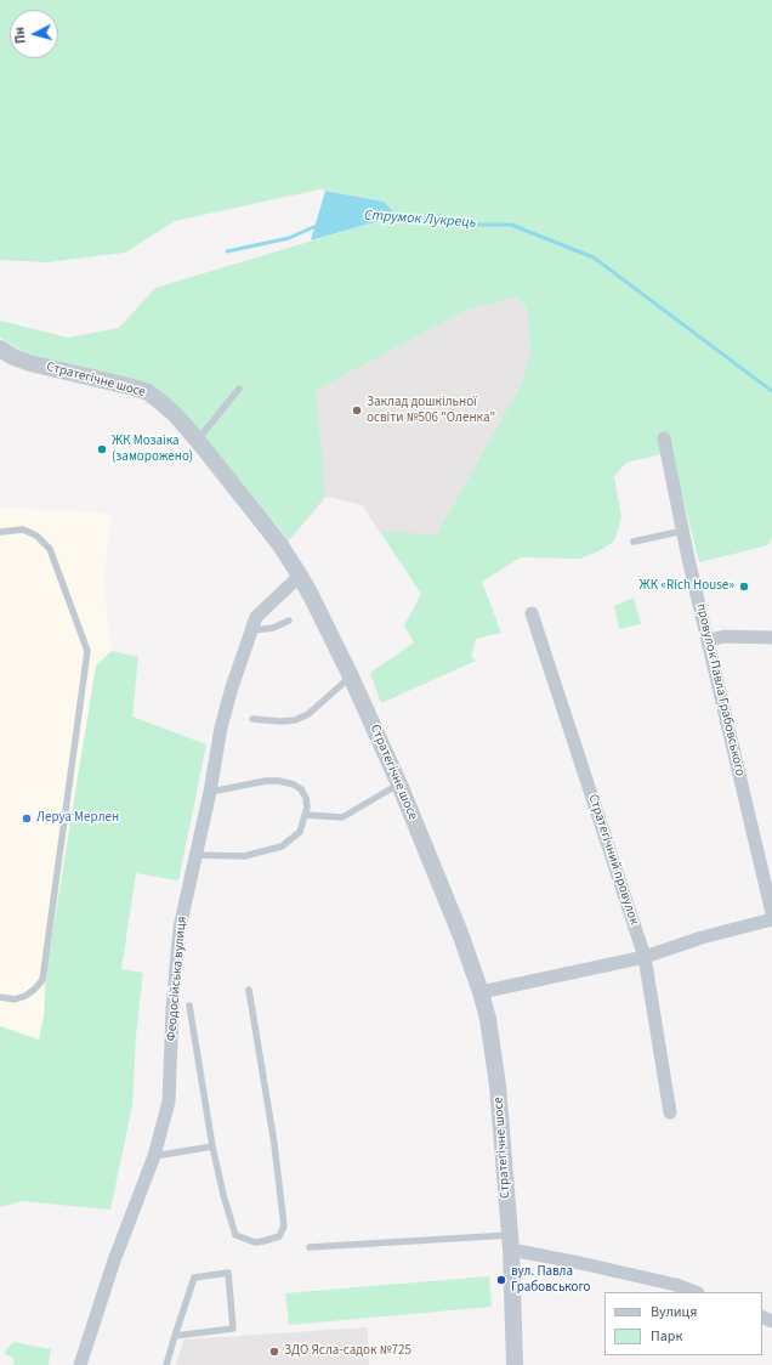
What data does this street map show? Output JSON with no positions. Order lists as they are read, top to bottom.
{
  "streets": {
    "street": [
      "Стратегічне шосе",
      "провулок Павла Грабовського",
      "Стратегічний провулок",
      "Феодосійська вулиця"
    ]
  },
  "crossings": [
    ["Стратегічне шосе", "Феодосійська вулиця"]
  ],
  "water": ["Струмок Лукрець"],
  "places": [
    "Заклад дошкільної освіти №506 \"Оленка\"",
    "ЖК Мозаіка (заморожено)",
    "ЖК «Rich House»",
    "Леруа Мерлен",
    "вул. Павла Грабовського",
    "ЗДО Ясла-садок №725"
  ],
  "legend": ["Вулиця", "Парк"],
  "north": "left"
}
